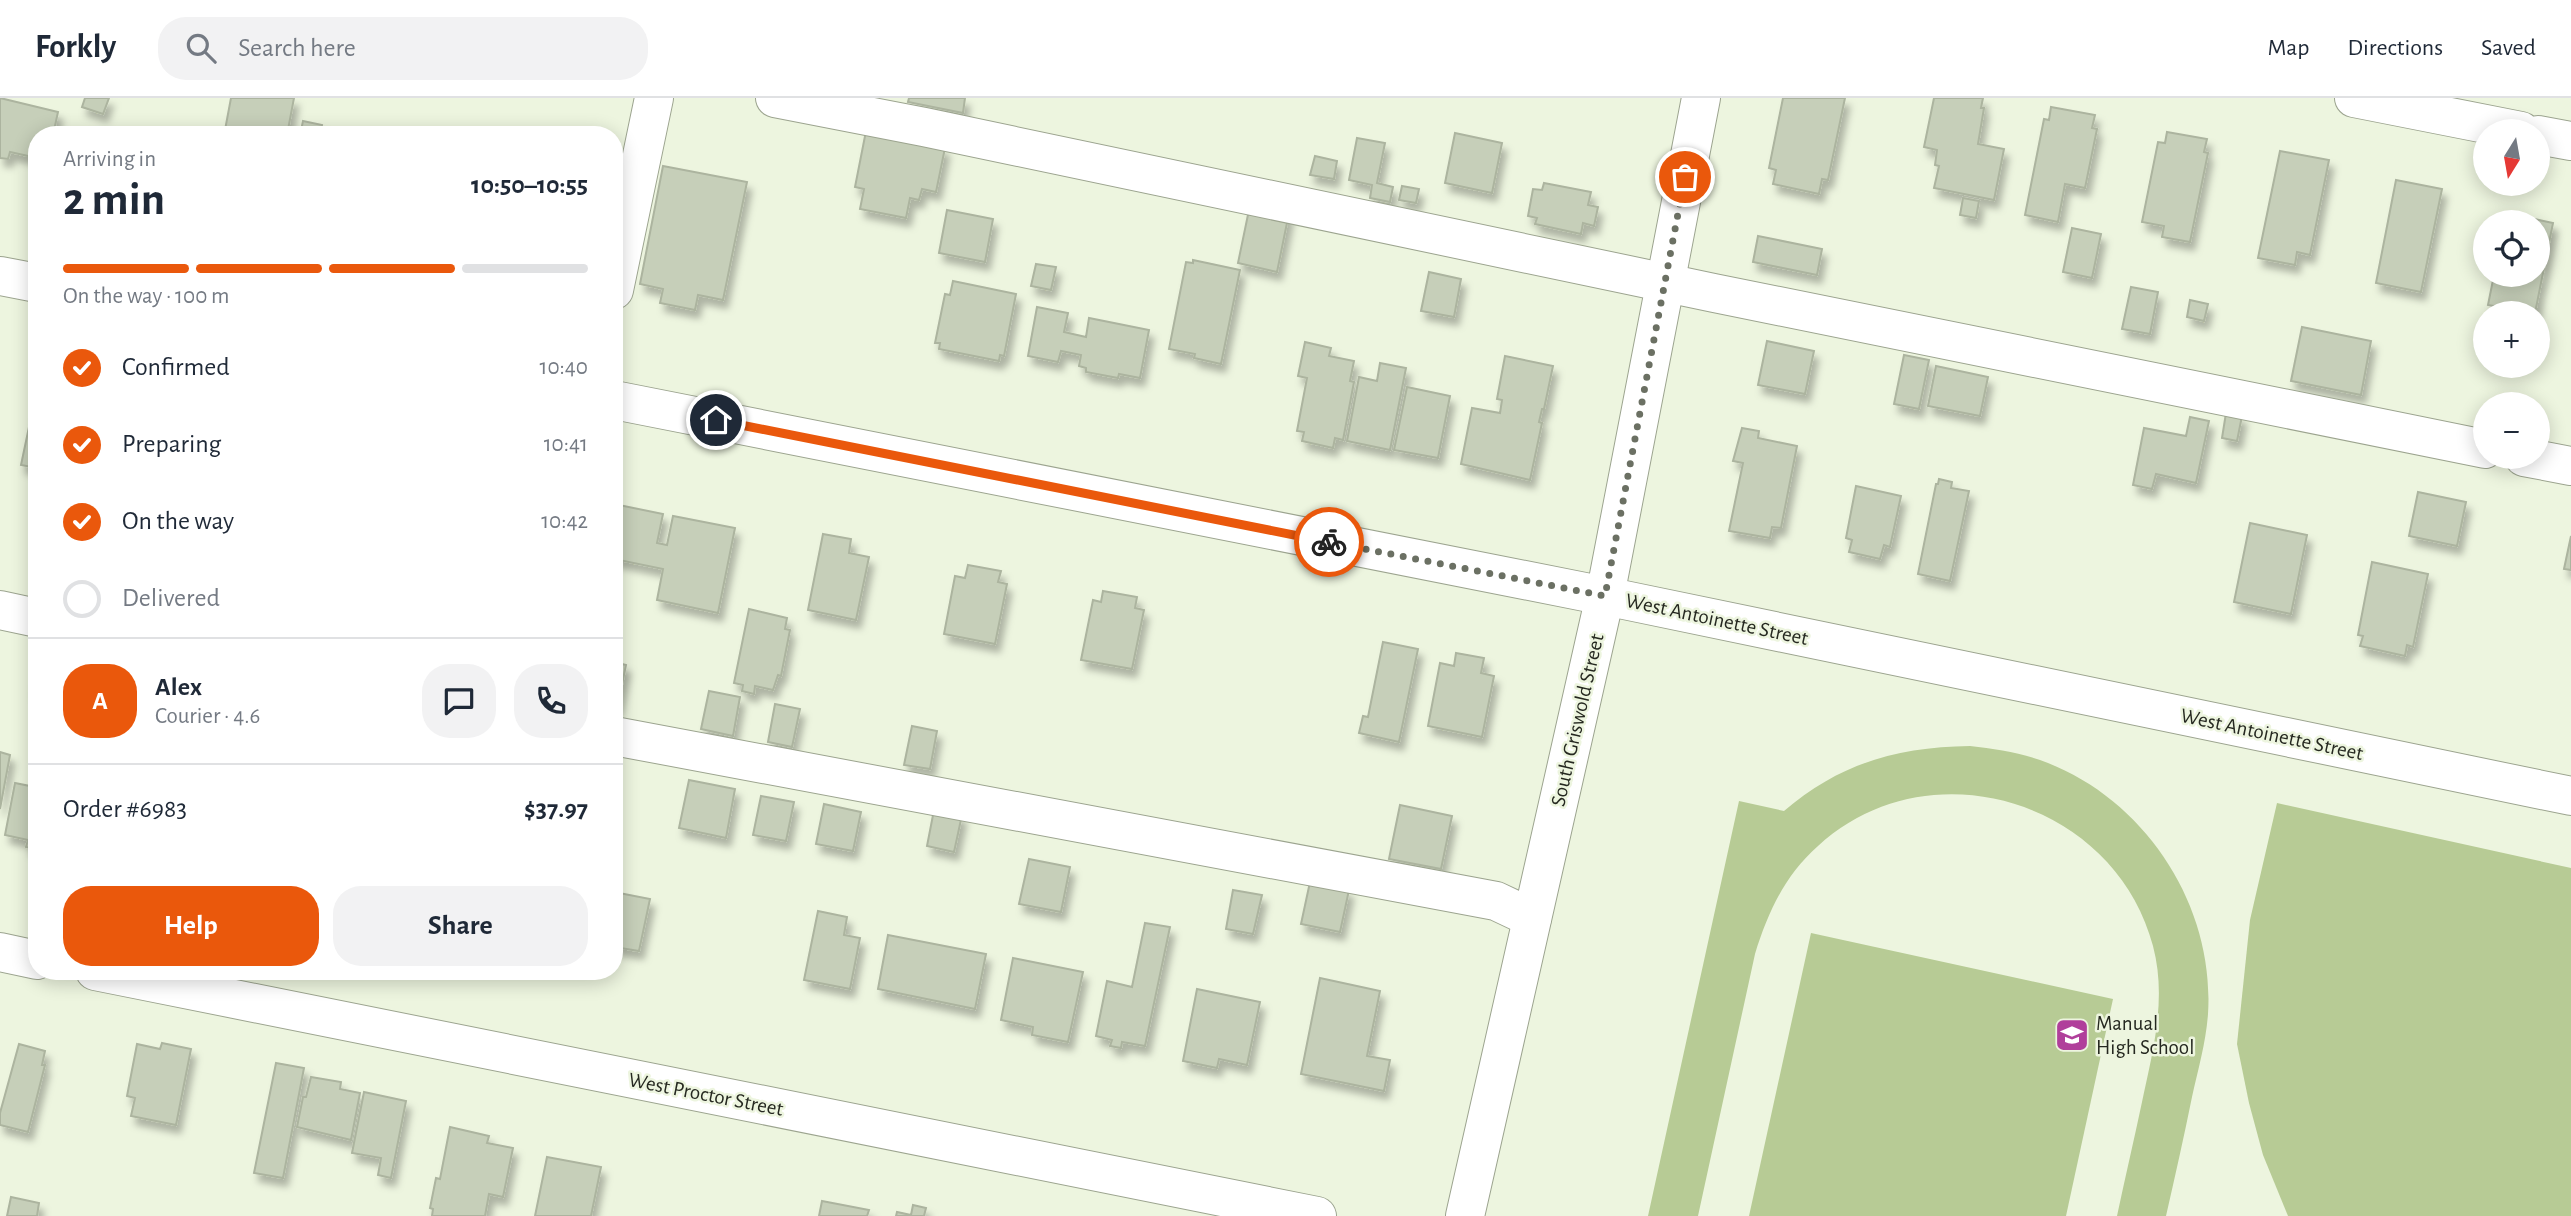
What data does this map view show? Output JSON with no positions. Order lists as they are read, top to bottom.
{
  "streets": {
    "street": ["West Antoinette Street", "South Griswold Street", "West Proctor Street"]
  },
  "crossings": [
    ["West Antoinette Street", "South Griswold Street"]
  ],
  "places": {
    "school or university": ["Manual High School"]
  },
  "north": "bottom",
  "page": {
    "header": "Forkly",
    "search": "Search here",
    "nav": ["Map", "Directions", "Saved"],
    "map_buttons": ["+", "−"],
    "heading": ["2 min", "Arriving in", "10:50–10:55"],
    "panel": [
      "Alex",
      "Courier · 4.6",
      "Order #6983",
      "$37.97"
    ],
    "bar": "On the way · 100 m",
    "list": [
      ["Confirmed", "10:40"],
      ["Preparing", "10:41"],
      ["On the way", "10:42"],
      "Delivered"
    ],
    "round": "A",
    "buttons": ["Help", "Share"]
  }
}
